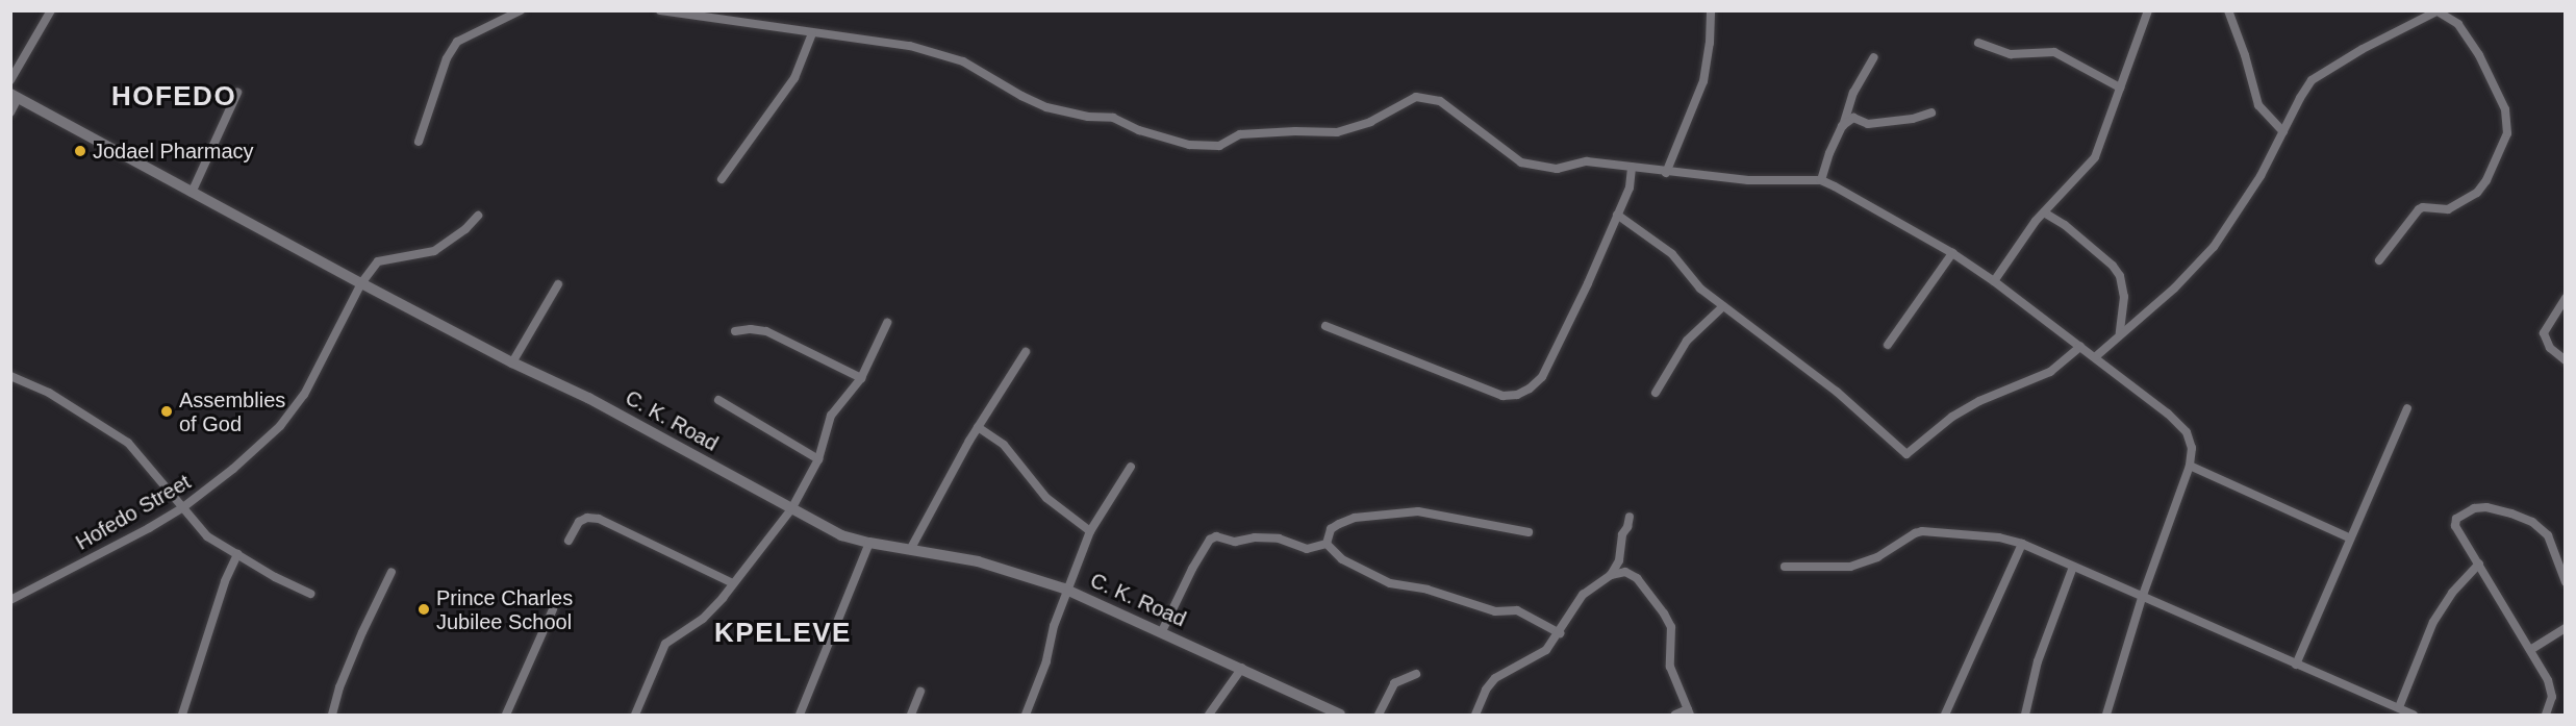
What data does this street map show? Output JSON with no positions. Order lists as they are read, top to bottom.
{
  "streets": {
    "street": ["C. K. Road", "Hofedo Street"]
  },
  "crossings": [
    ["C. K. Road", "Hofedo Street"]
  ],
  "districts": ["HOFEDO", "KPELEVE"],
  "places": ["Jodael Pharmacy", "Assemblies of God", "Prince Charles Jubilee School"]
}
